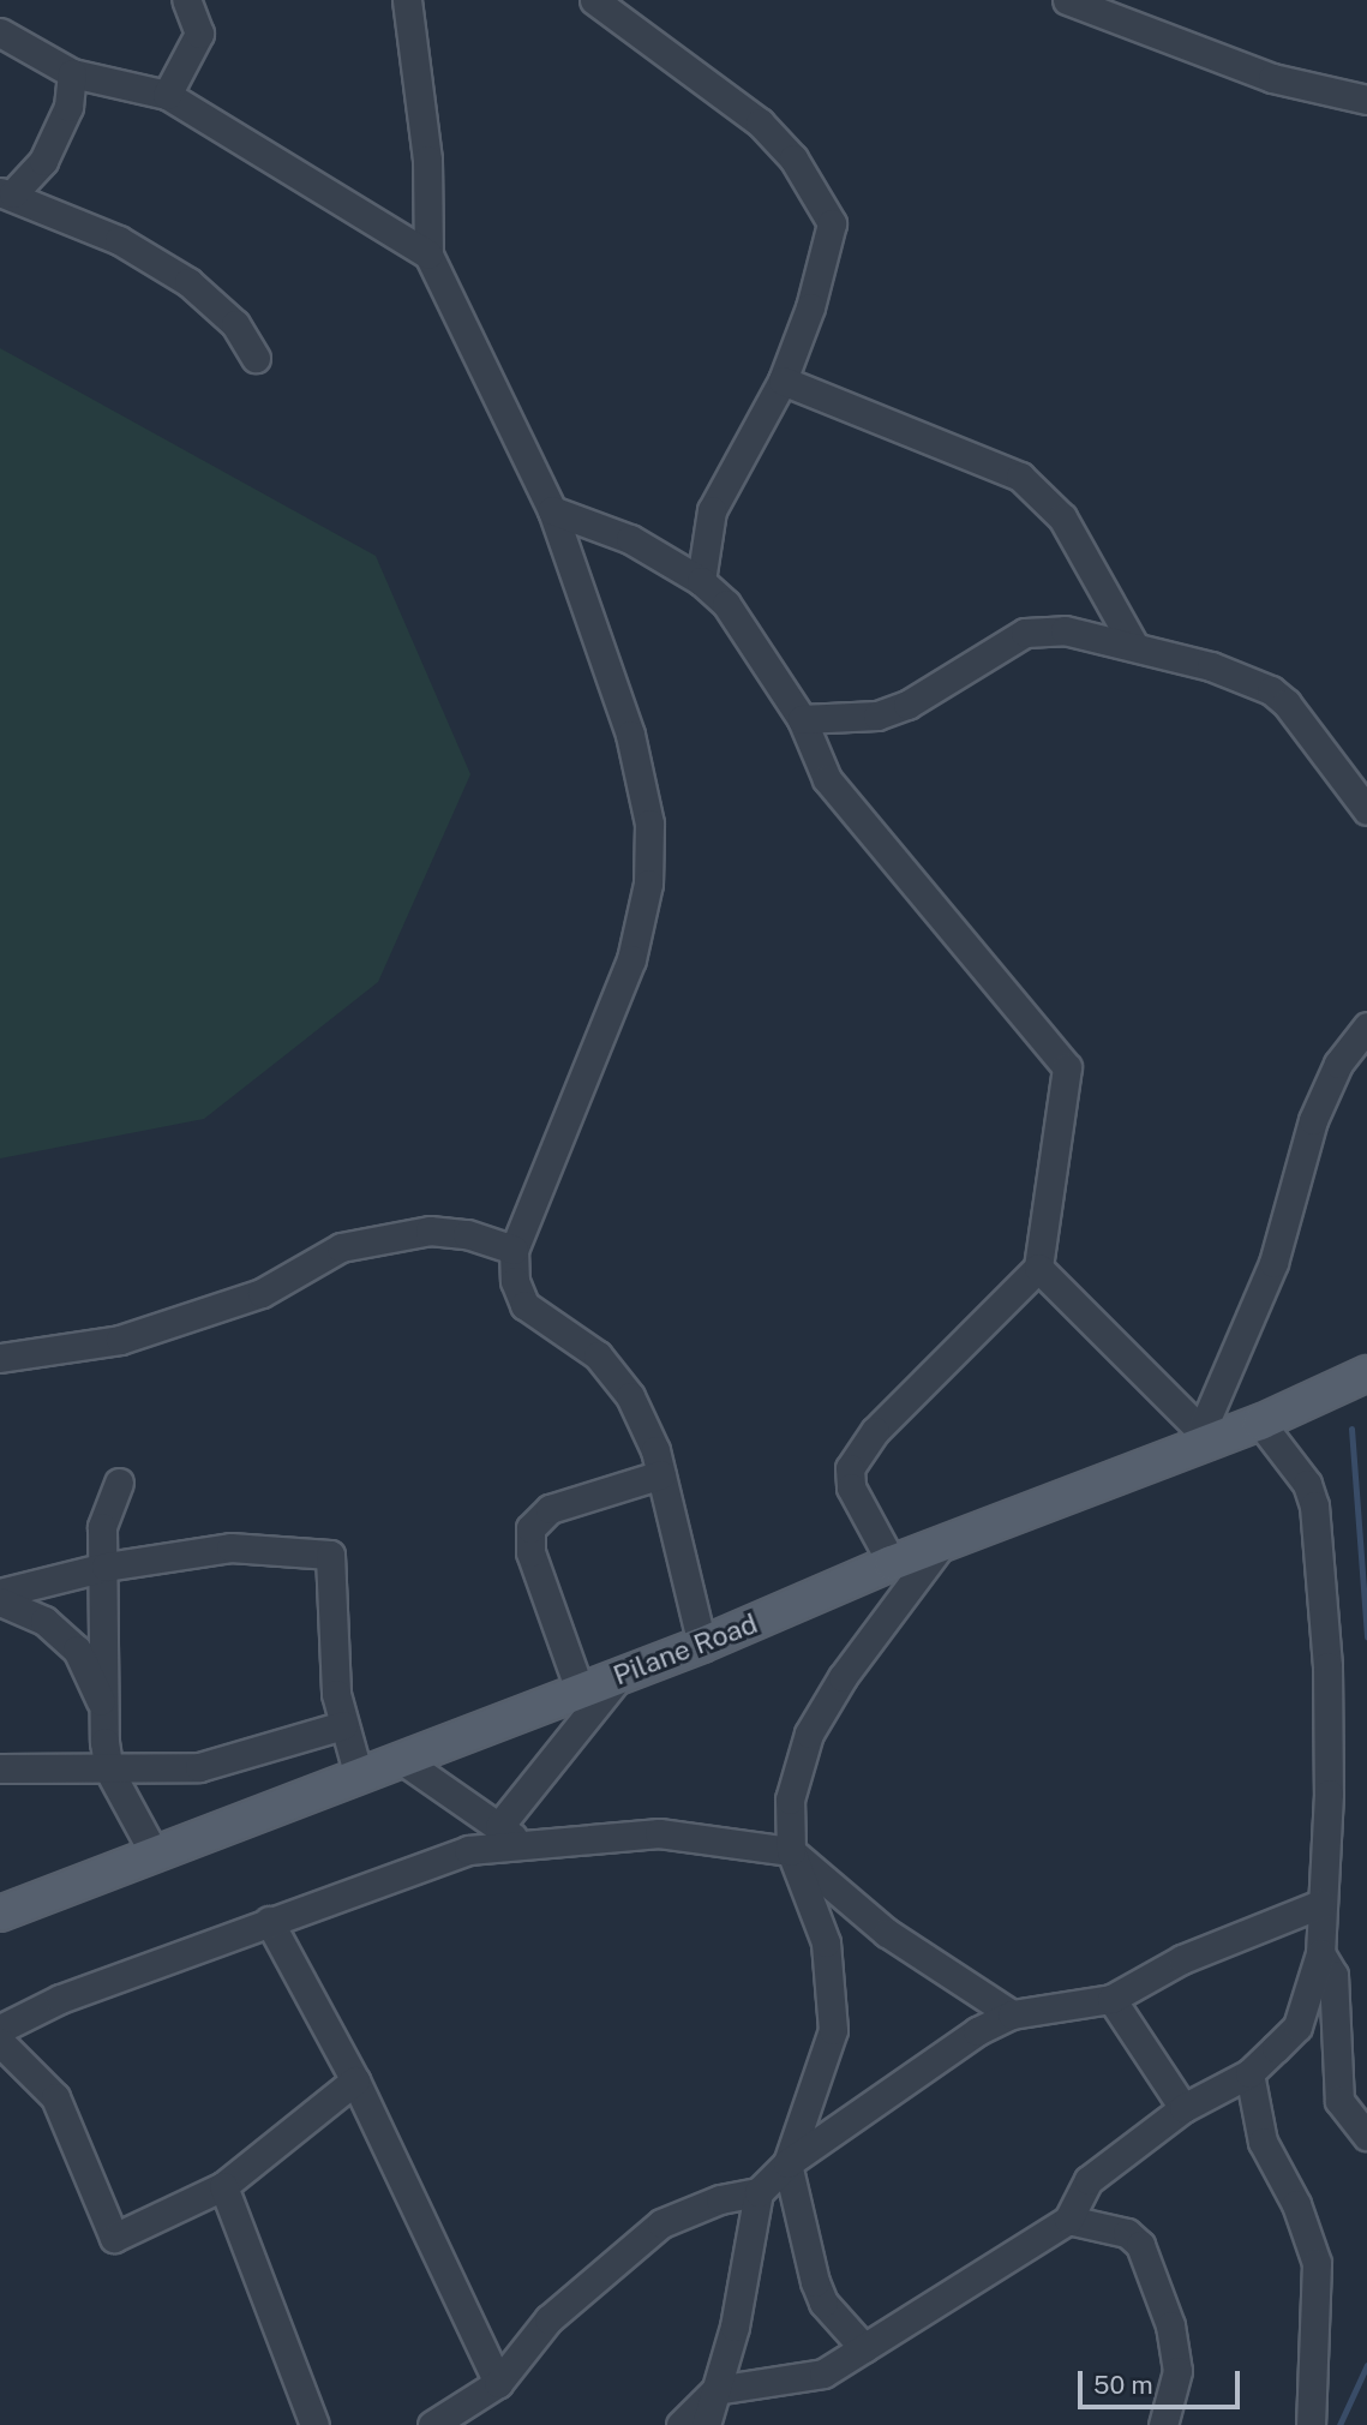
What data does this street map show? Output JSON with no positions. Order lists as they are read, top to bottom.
{
  "streets": {
    "main road": ["Pilane Road"]
  },
  "scale_bar": "50 m"
}
